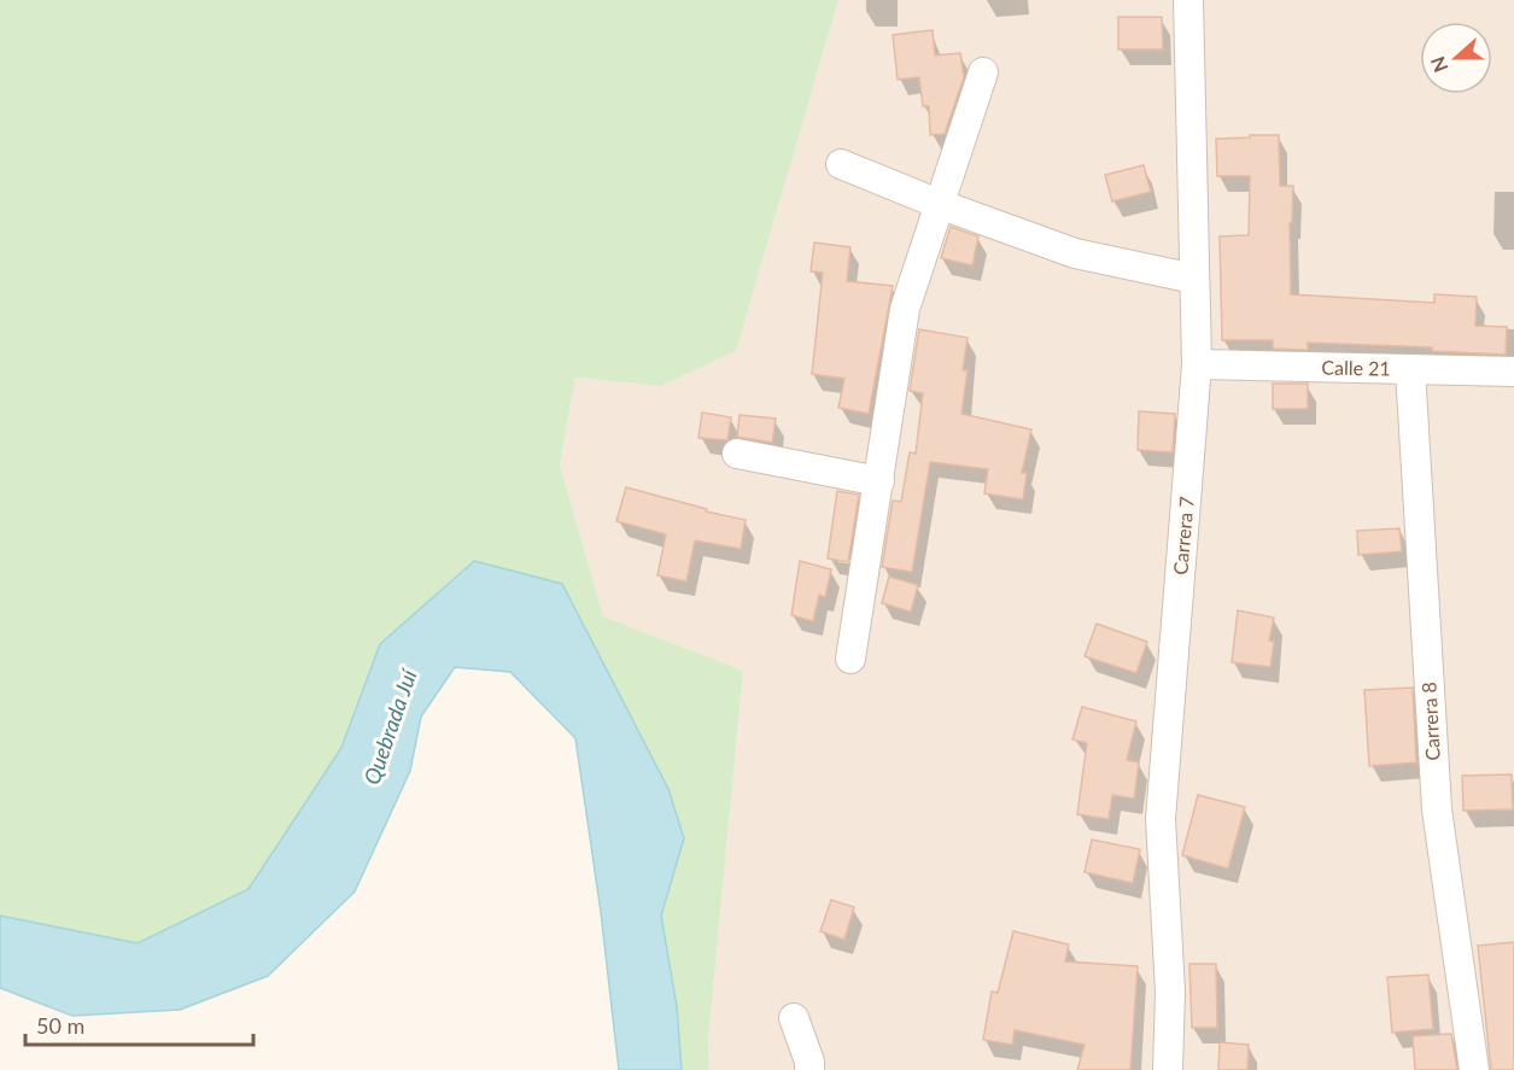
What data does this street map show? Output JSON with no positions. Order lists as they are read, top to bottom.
{
  "streets": {
    "street": ["Calle 21", "Carrera 7", "Carrera 8"]
  },
  "crossings": [
    ["Calle 21", "Carrera 7"],
    ["Calle 21", "Carrera 8"]
  ],
  "water": ["Quebrada Juí"],
  "scale_bar": "50 m",
  "north": "left"
}
